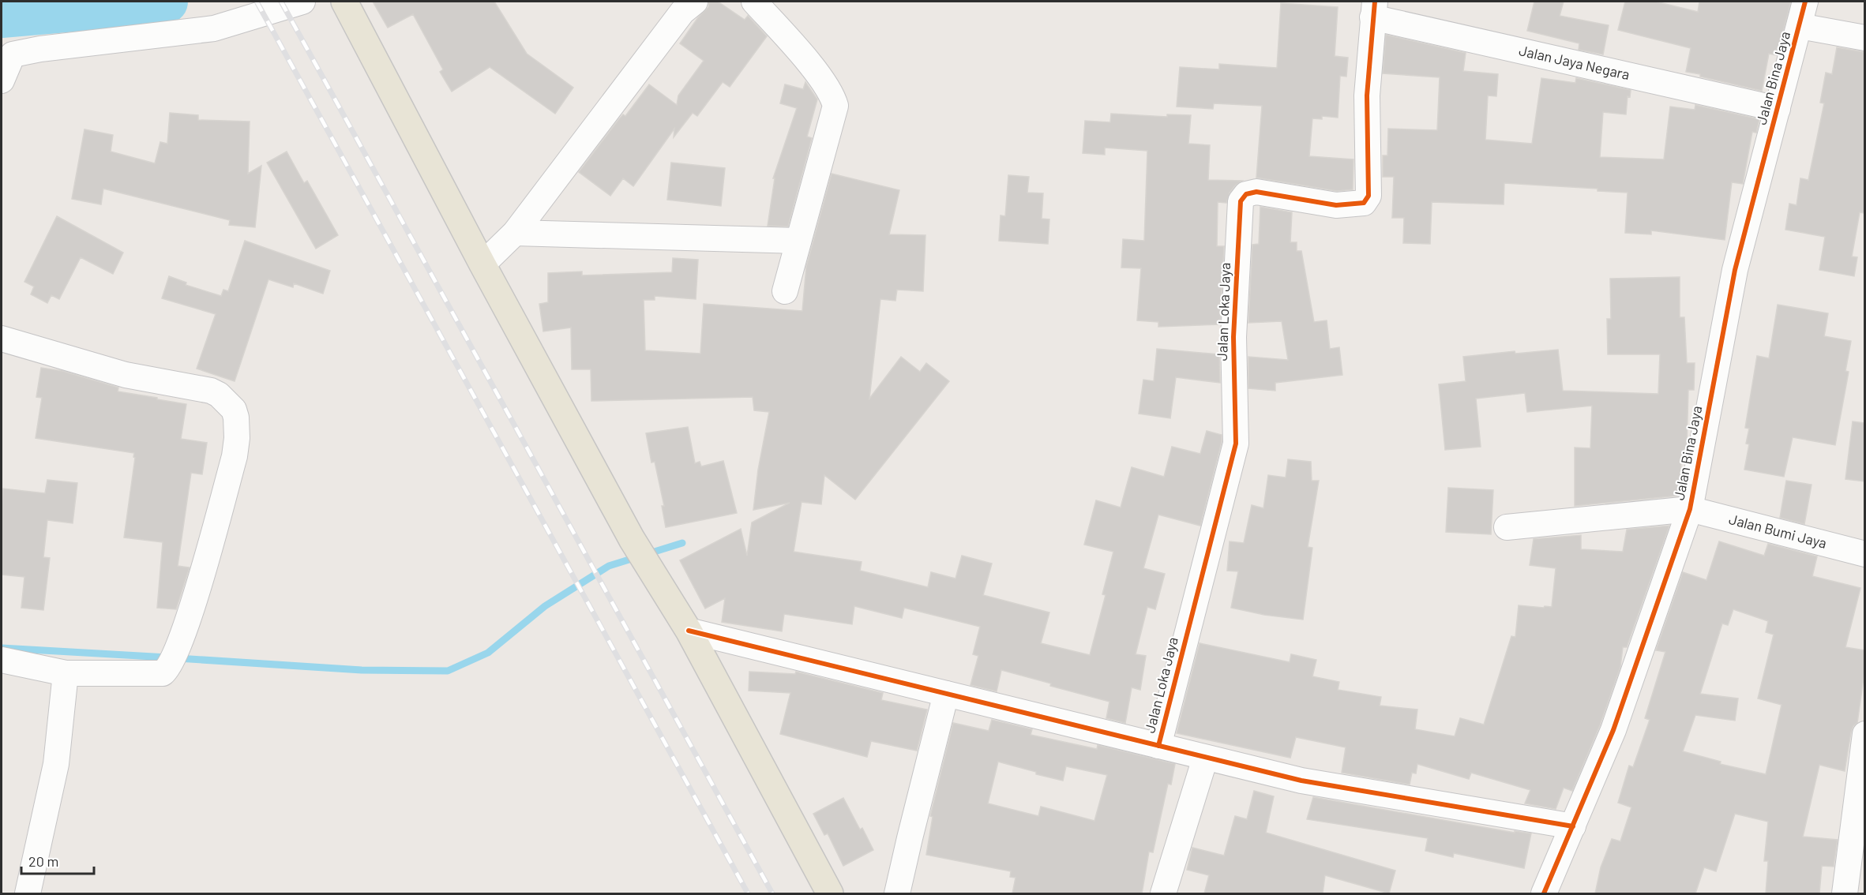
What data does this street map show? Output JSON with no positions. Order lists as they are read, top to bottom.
{
  "streets": {
    "street": [
      "Jalan Jaya Negara",
      "Jalan Bina Jaya",
      "Jalan Loka Jaya",
      "Jalan Bumi Jaya"
    ]
  },
  "crossings": [
    ["Jalan Jaya Negara", "Jalan Bina Jaya"],
    ["Jalan Jaya Negara", "Jalan Loka Jaya"],
    ["Jalan Bina Jaya", "Jalan Bumi Jaya"]
  ],
  "scale_bar": "20 m"
}
